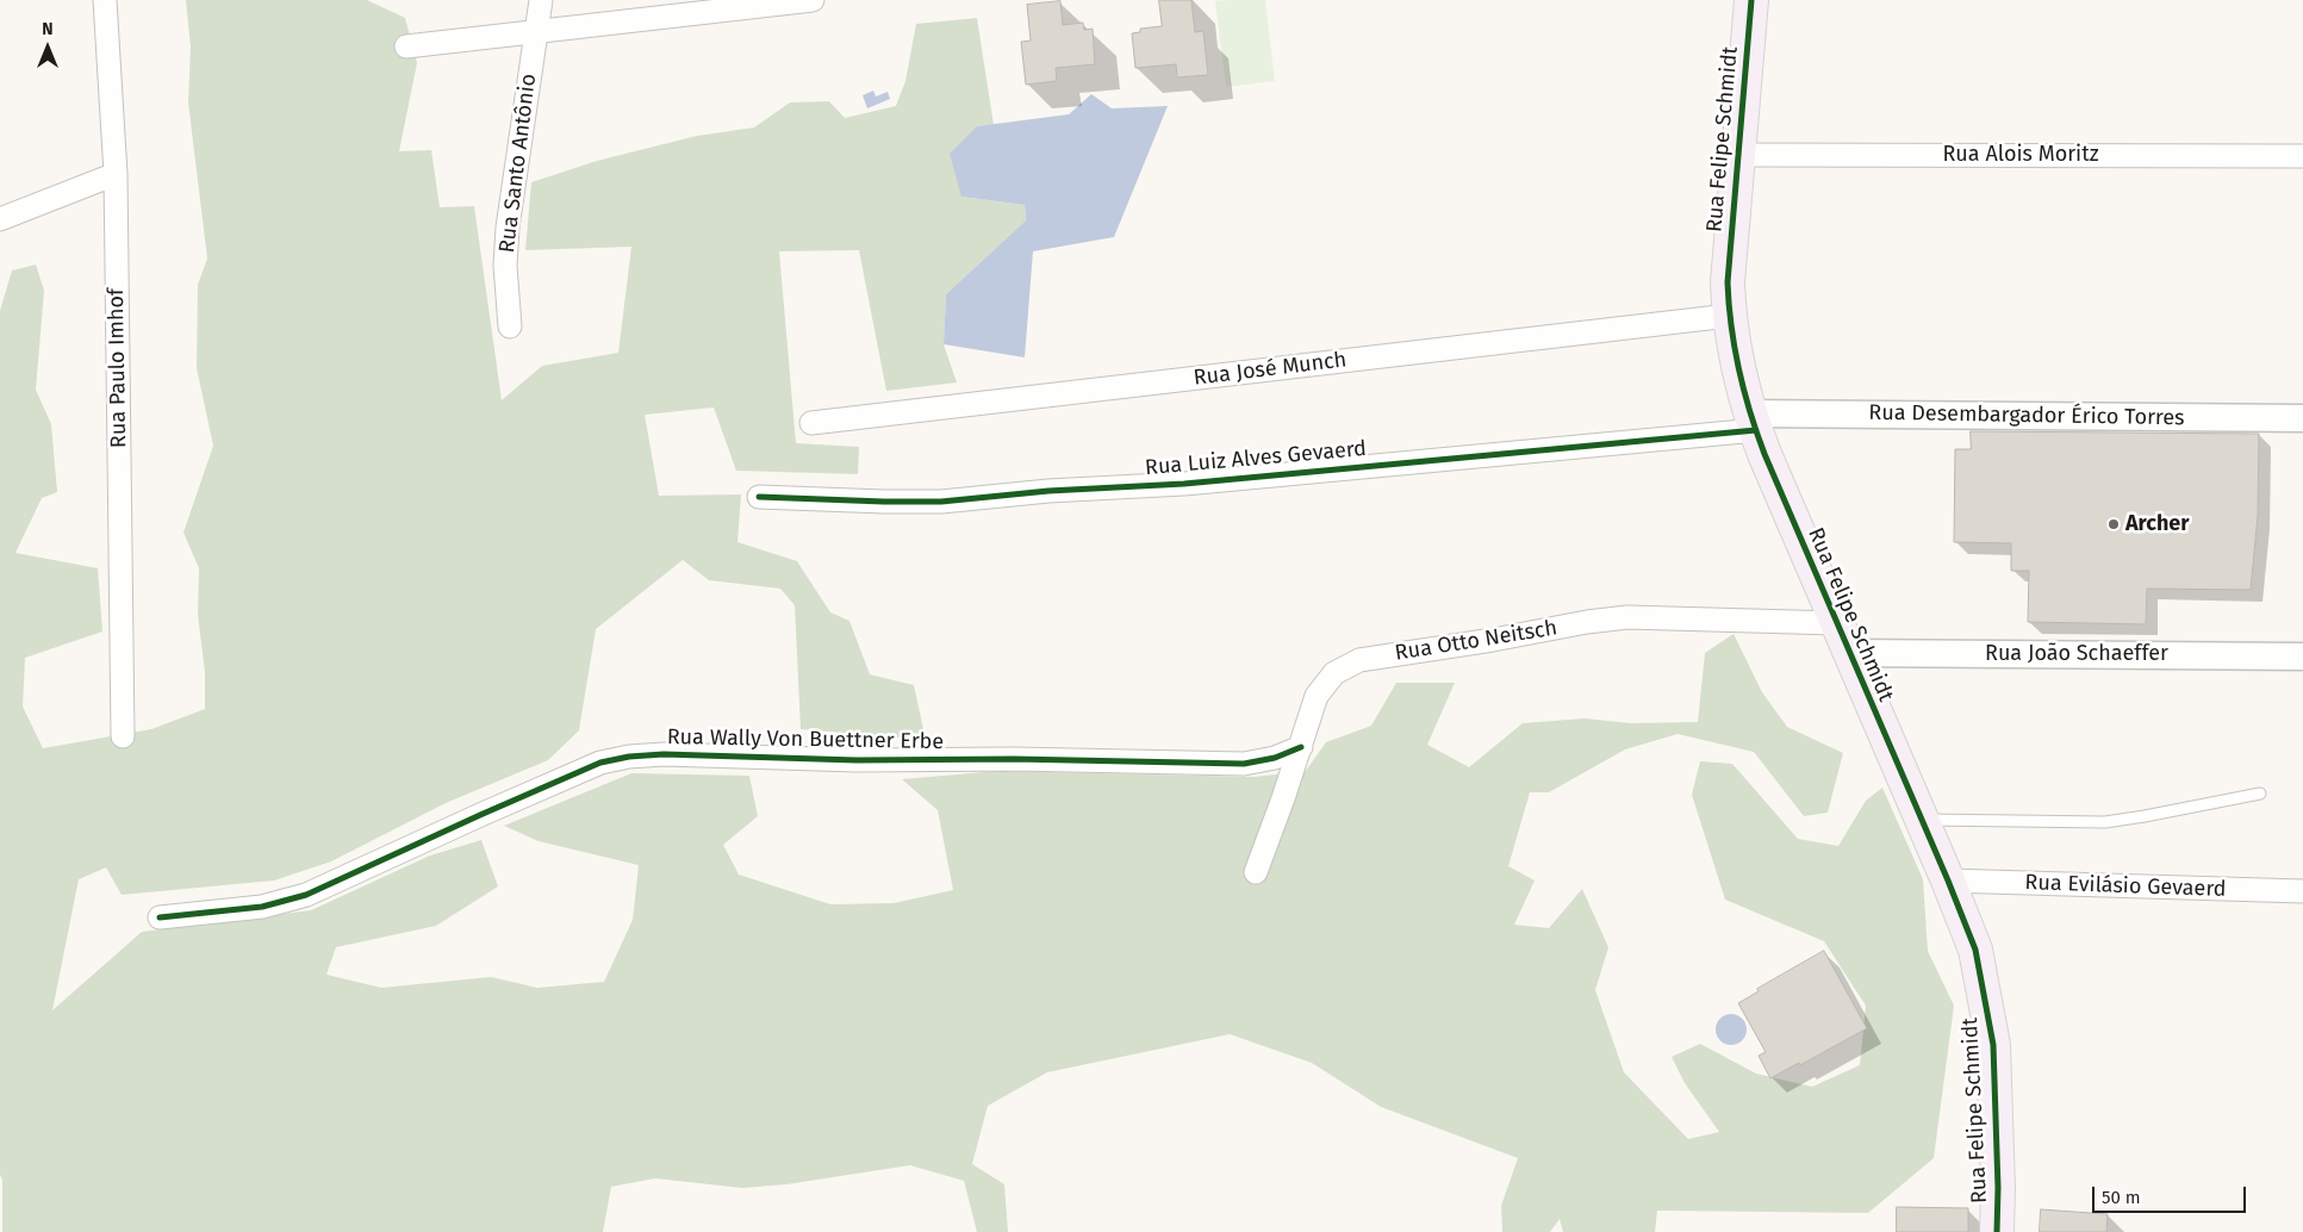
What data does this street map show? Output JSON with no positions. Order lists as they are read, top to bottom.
{
  "streets": {
    "main road": ["Rua Felipe Schmidt"],
    "street": [
      "Rua Alois Moritz",
      "Rua Santo Antônio",
      "Rua Paulo Imhof",
      "Rua José Munch",
      "Rua Desembargador Érico Torres",
      "Rua Luiz Alves Gevaerd",
      "Rua Otto Neitsch",
      "Rua João Schaeffer",
      "Rua Wally Von Buettner Erbe",
      "Rua Evilásio Gevaerd"
    ]
  },
  "crossings": [
    ["Rua Felipe Schmidt", "Rua Alois Moritz"],
    ["Rua Felipe Schmidt", "Rua José Munch"],
    ["Rua Felipe Schmidt", "Rua Desembargador Érico Torres"],
    ["Rua Felipe Schmidt", "Rua Luiz Alves Gevaerd"],
    ["Rua Felipe Schmidt", "Rua Otto Neitsch"],
    ["Rua Felipe Schmidt", "Rua João Schaeffer"],
    ["Rua Felipe Schmidt", "Rua Evilásio Gevaerd"],
    ["Rua Desembargador Érico Torres", "Rua Luiz Alves Gevaerd"],
    ["Rua Otto Neitsch", "Rua Wally Von Buettner Erbe"]
  ],
  "places": ["Archer"],
  "scale_bar": "50 m",
  "north": "top"
}
